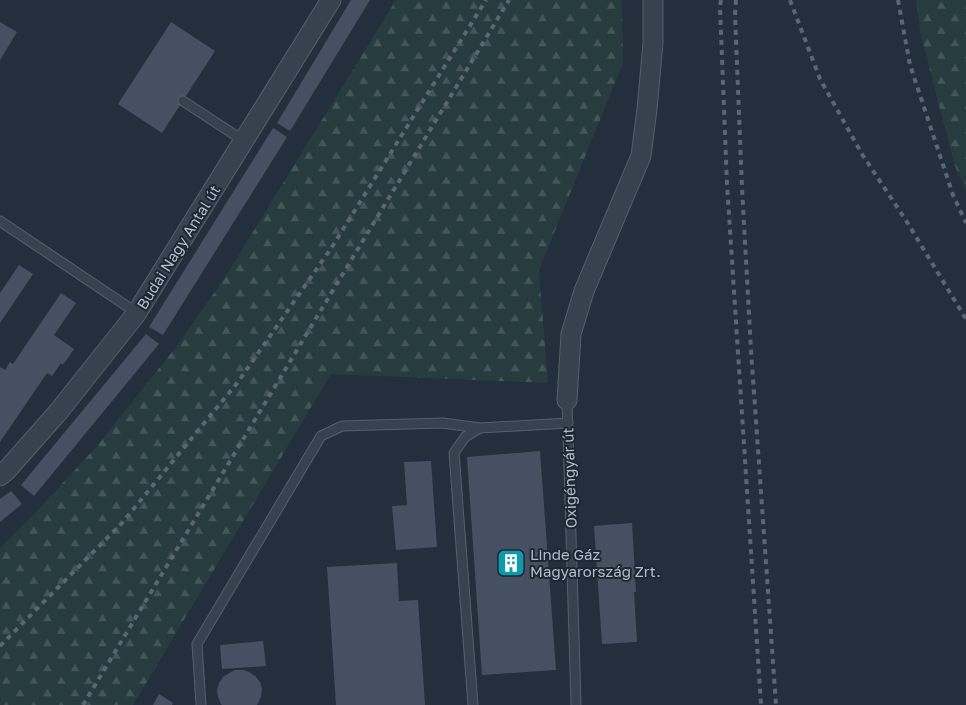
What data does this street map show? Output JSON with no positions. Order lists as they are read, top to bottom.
{
  "streets": {
    "street": ["Budai Nagy Antal út"],
    "lane": ["Oxigéngyár út"]
  },
  "places": {
    "building": ["Linde Gáz Magyarország Zrt."]
  }
}
